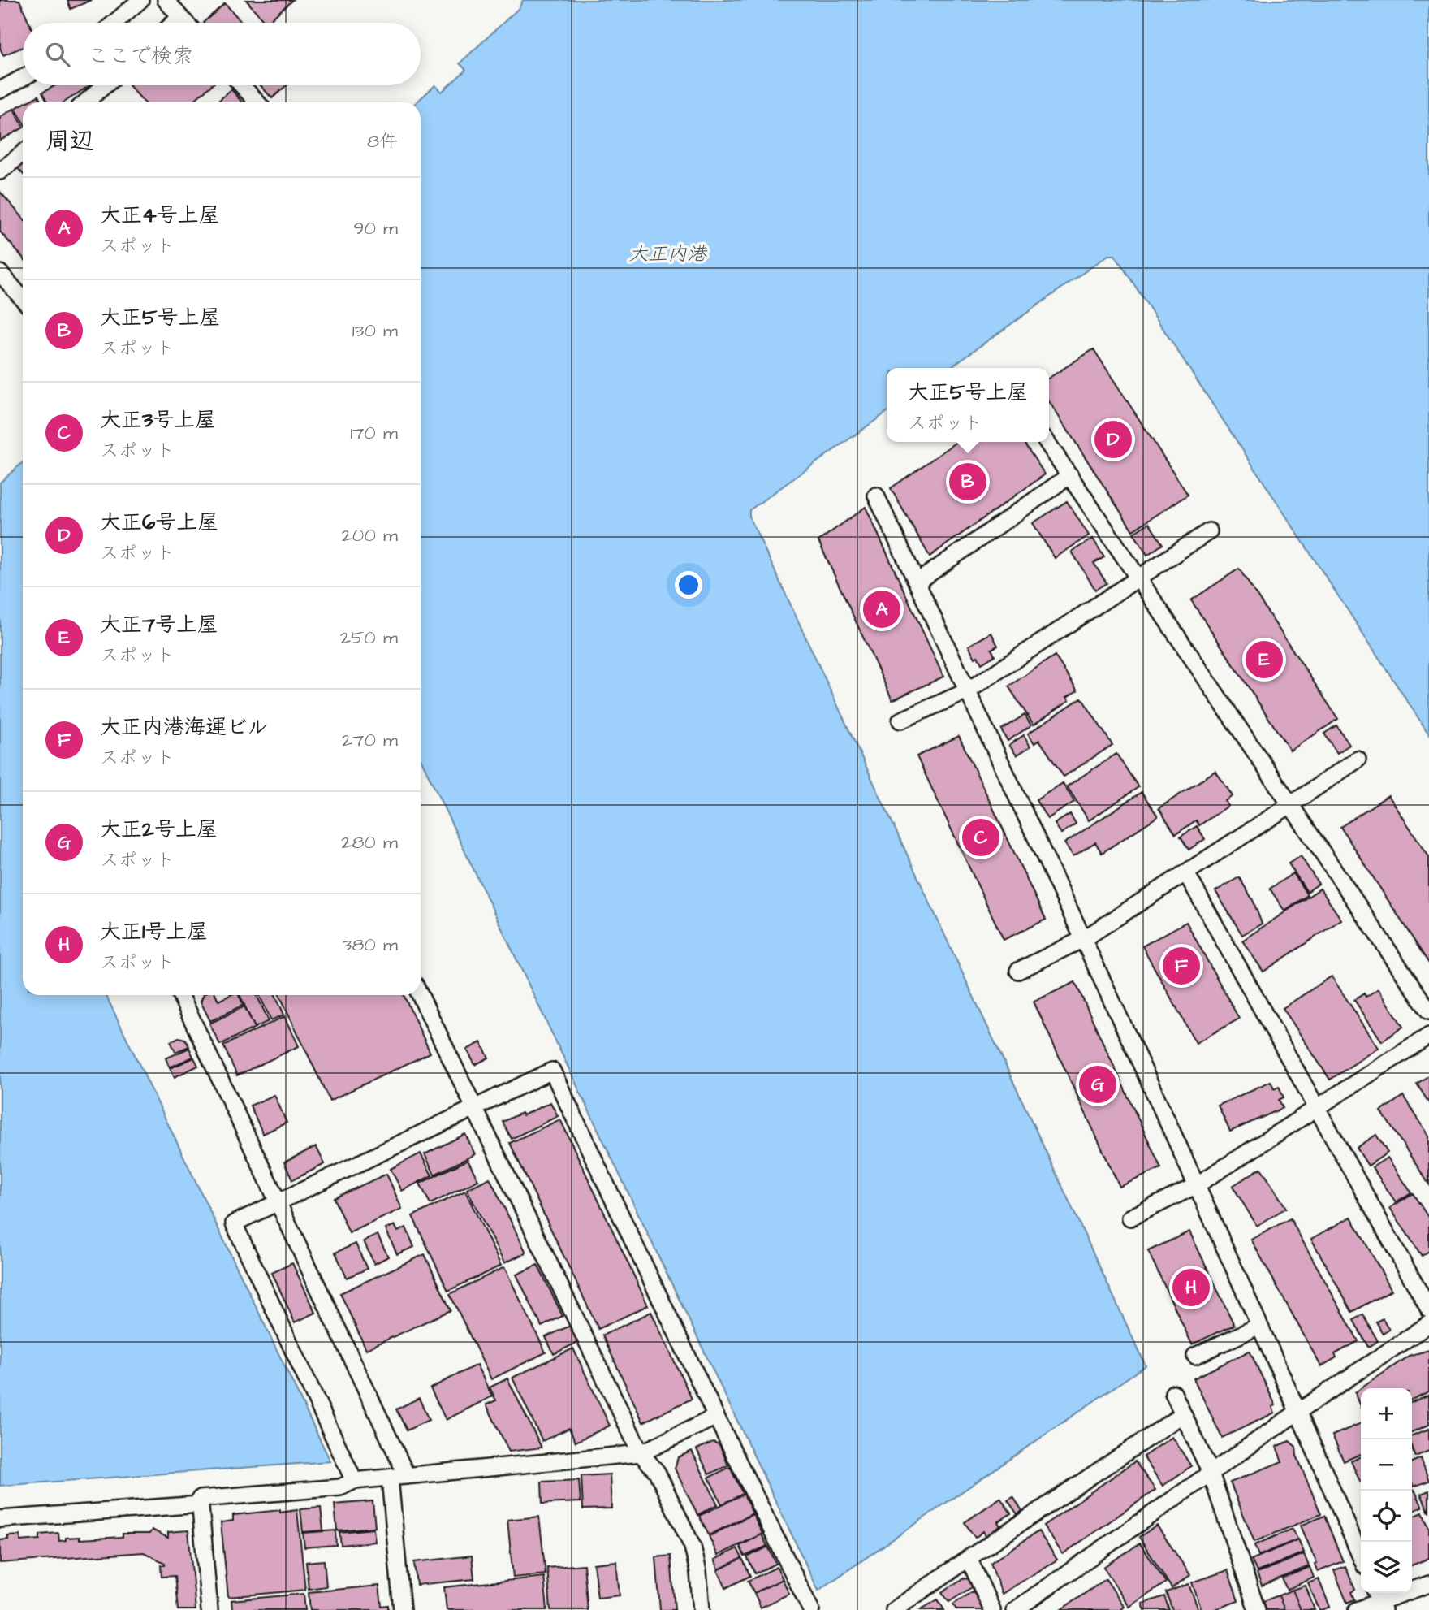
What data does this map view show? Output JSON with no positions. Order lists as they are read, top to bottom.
{
  "water": ["大正内港"],
  "page": {
    "search": "ここで検索",
    "heading": ["周辺", "8件"],
    "list": [
      {
        "mark": "A",
        "name": "大正4号上屋",
        "note": "スポット",
        "value": "90 m"
      },
      {
        "mark": "B",
        "name": "大正5号上屋",
        "note": "スポット",
        "value": "130 m"
      },
      {
        "mark": "C",
        "name": "大正3号上屋",
        "note": "スポット",
        "value": "170 m"
      },
      {
        "mark": "D",
        "name": "大正6号上屋",
        "note": "スポット",
        "value": "200 m"
      },
      {
        "mark": "E",
        "name": "大正7号上屋",
        "note": "スポット",
        "value": "250 m"
      },
      {
        "mark": "F",
        "name": "大正内港海運ビル",
        "note": "スポット",
        "value": "270 m"
      },
      {
        "mark": "G",
        "name": "大正2号上屋",
        "note": "スポット",
        "value": "280 m"
      },
      {
        "mark": "H",
        "name": "大正1号上屋",
        "note": "スポット",
        "value": "380 m"
      }
    ],
    "popup": ["大正5号上屋", "スポット"],
    "pins": [
      "D",
      "B",
      "A",
      "E",
      "C",
      "F",
      "G",
      "H"
    ],
    "map_buttons": ["+", "−"]
  }
}
